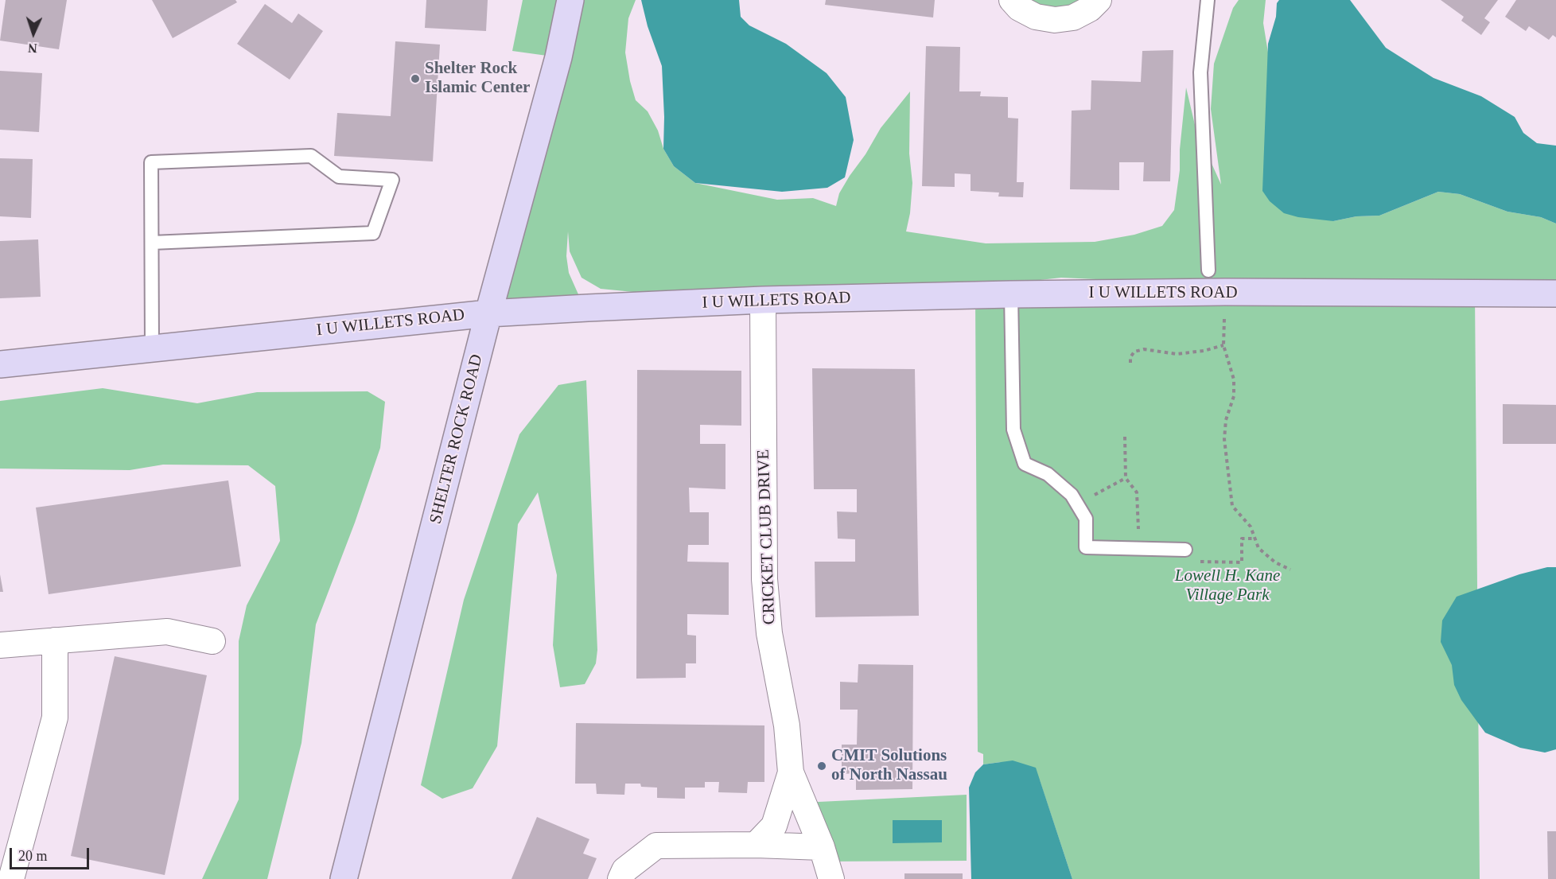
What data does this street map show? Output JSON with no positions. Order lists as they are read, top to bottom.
{
  "streets": {
    "main road": ["I U WILLETS ROAD", "SHELTER ROCK ROAD"],
    "street": ["CRICKET CLUB DRIVE"]
  },
  "crossings": [
    ["I U WILLETS ROAD", "SHELTER ROCK ROAD"],
    ["I U WILLETS ROAD", "CRICKET CLUB DRIVE"]
  ],
  "parks": ["Lowell H. Kane Village Park"],
  "places": ["Shelter Rock Islamic Center", "CMIT Solutions of North Nassau"],
  "scale_bar": "20 m",
  "north": "bottom"
}
